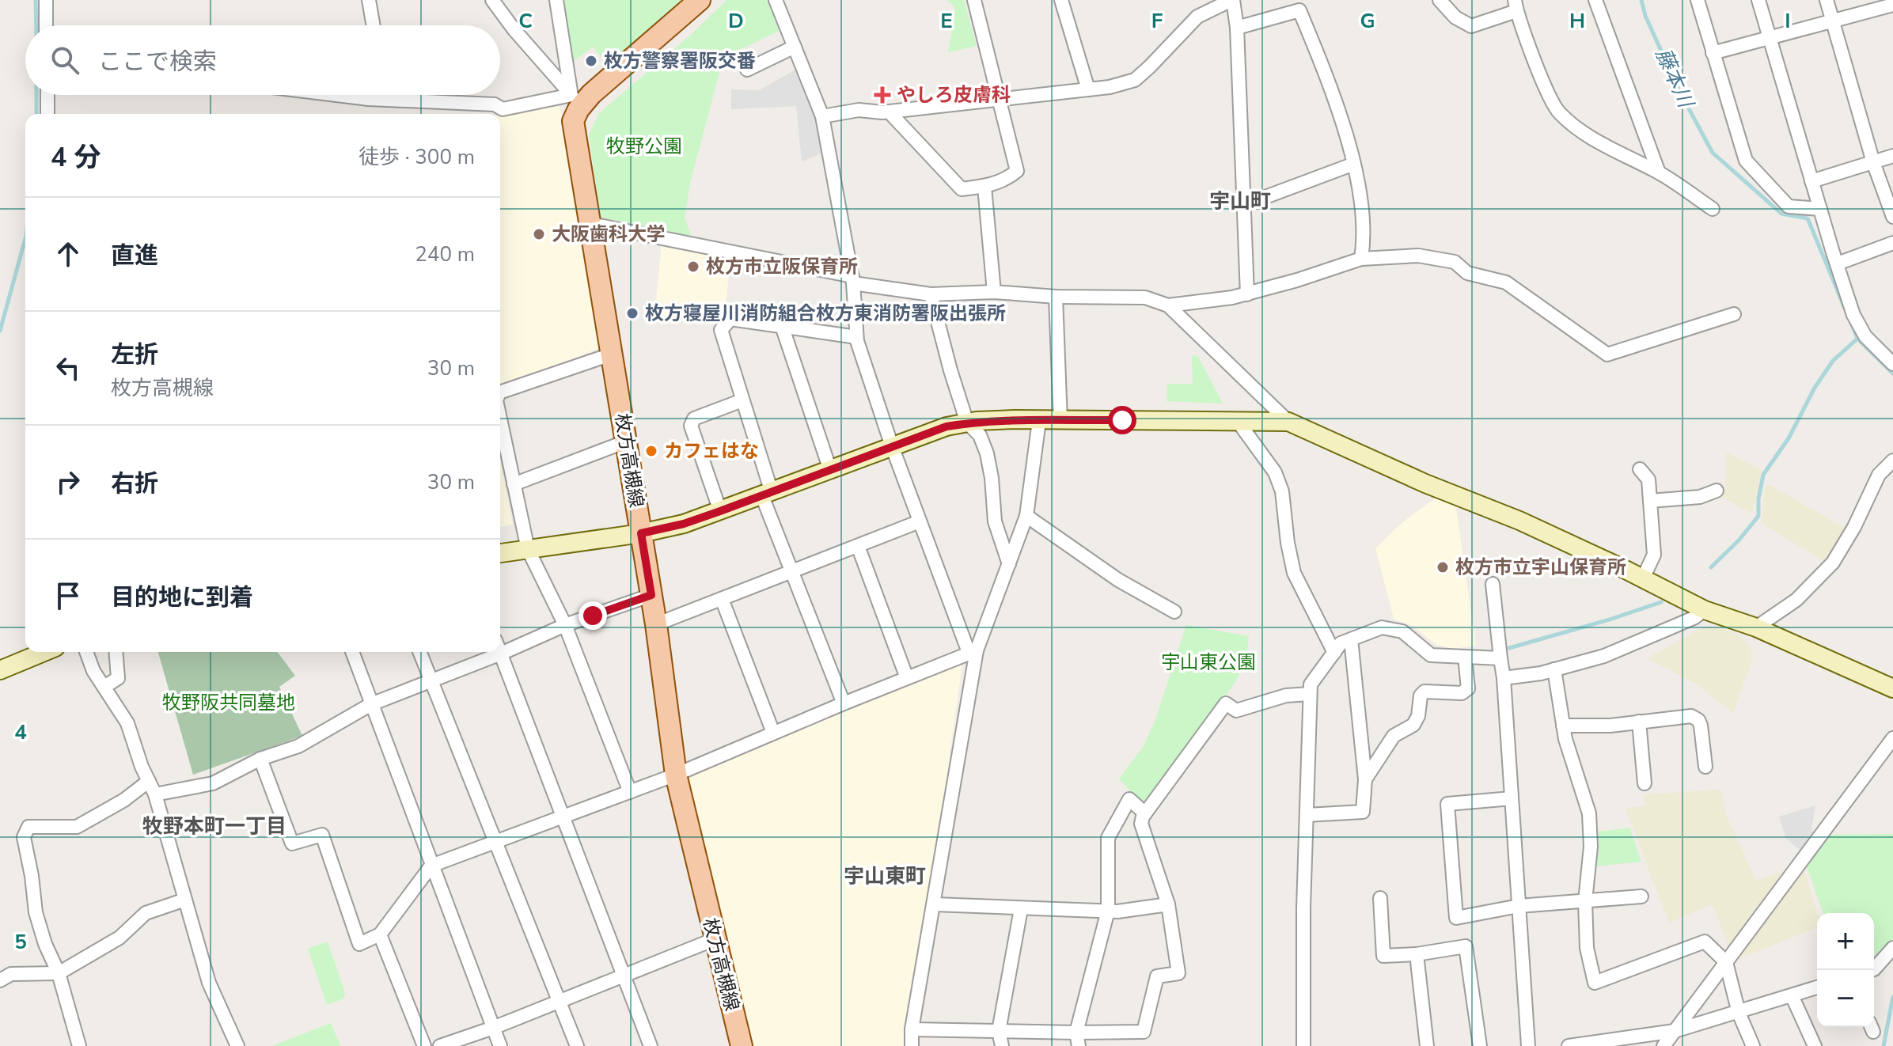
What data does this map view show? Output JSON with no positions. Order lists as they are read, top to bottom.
{
  "streets": {
    "main road": ["枚方高槻線"]
  },
  "districts": ["宇山町", "牧野本町一丁目", "宇山東町"],
  "water": ["藤本川"],
  "parks": ["牧野公園", "宇山東公園", "牧野阪共同墓地"],
  "places": {
    "other": [
      "枚方警察署阪交番",
      "大阪歯科大学",
      "枚方市立阪保育所",
      "枚方寝屋川消防組合枚方東消防署阪出張所",
      "カフェはな",
      "枚方市立宇山保育所"
    ],
    "health": ["やしろ皮膚科"]
  },
  "page": {
    "search": "ここで検索",
    "heading": ["4 分", "徒歩 · 300 m"],
    "list": [
      ["直進", "240 m"],
      ["左折", "枚方高槻線", "30 m"],
      ["右折", "30 m"],
      "目的地に到着"
    ],
    "map_buttons": ["+", "−"]
  },
  "grid": {
    "columns": [
      "C",
      "D",
      "E",
      "F",
      "G",
      "H",
      "I"
    ],
    "rows": ["4", "5"]
  }
}
